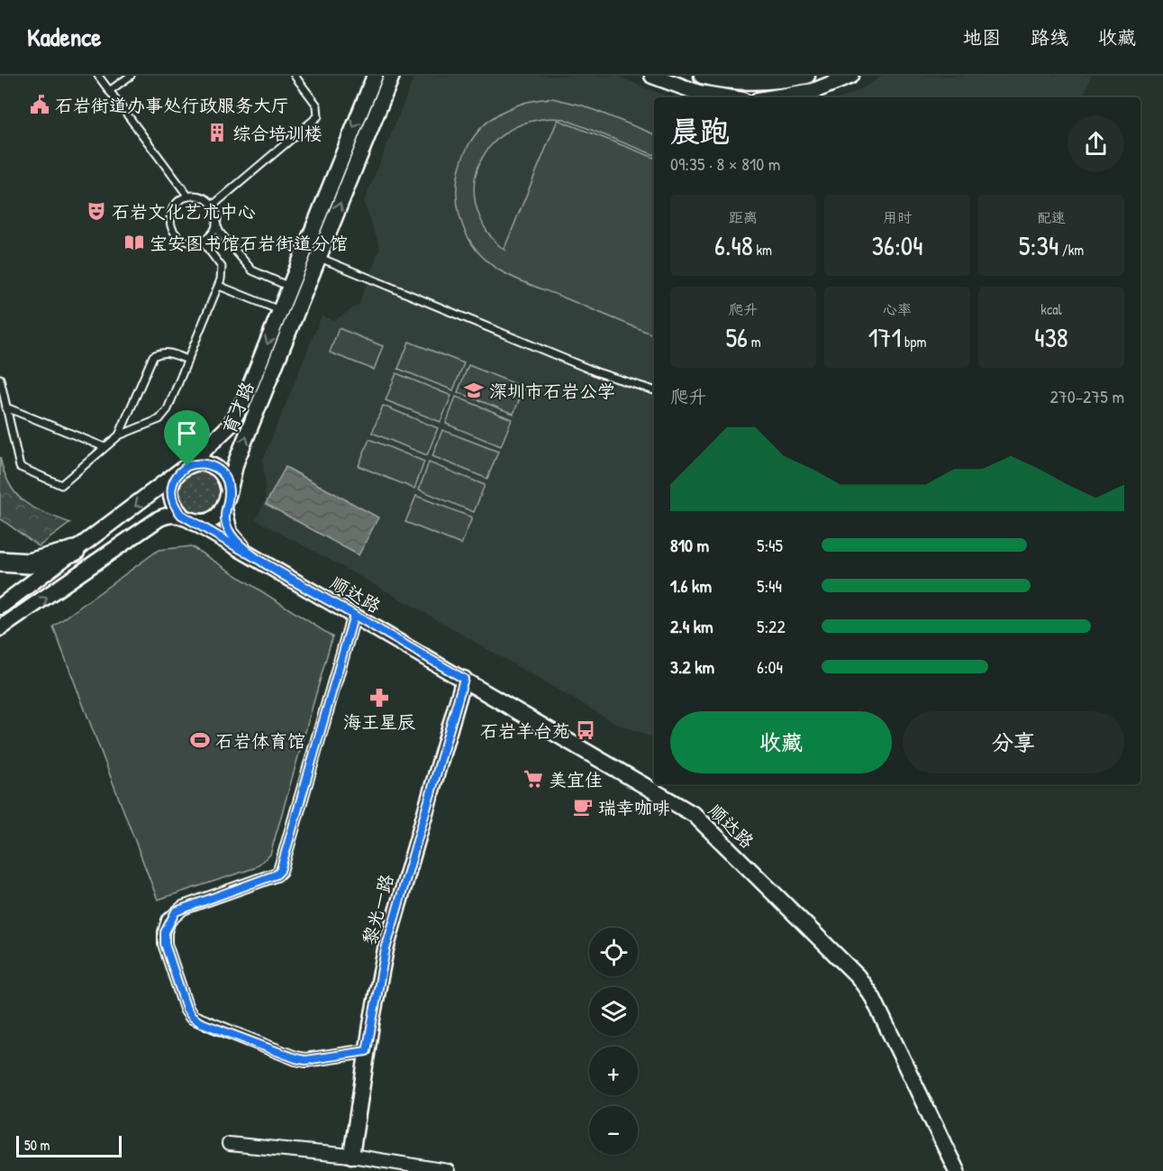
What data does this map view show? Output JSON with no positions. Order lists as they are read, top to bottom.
{
  "streets": {
    "street": ["育才路", "顺达路", "黎光一路"]
  },
  "crossings": [
    ["育才路", "顺达路"],
    ["顺达路", "黎光一路"]
  ],
  "places": {
    "public building": ["石岩街道办事处行政服务大厅"],
    "building": ["综合培训楼"],
    "theatre": ["石岩文化艺术中心"],
    "library": ["宝安图书馆石岩街道分馆"],
    "school or university": ["深圳市石岩公学"],
    "pharmacy": ["海王星辰"],
    "bus stop": ["石岩羊台苑"],
    "sports": ["石岩体育馆"],
    "supermarket": ["美宜佳"],
    "cafe": ["瑞幸咖啡"]
  },
  "scale_bar": "50 m",
  "page": {
    "header": "Kadence",
    "nav": ["地图", "路线", "收藏"],
    "heading": ["晨跑", "09:35 · 8 × 810 m"],
    "stats": [
      ["距离", "6.48 km"],
      ["用时", "36:04"],
      ["配速", "5:34 /km"],
      ["爬升", "56 m"],
      ["心率", "171 bpm"],
      ["kcal", "438"]
    ],
    "chart": ["爬升", "270–275 m"],
    "list": [
      {
        "name": "810 m",
        "note": "5:45"
      },
      {
        "name": "1.6 km",
        "note": "5:44"
      },
      {
        "name": "2.4 km",
        "note": "5:22"
      },
      {
        "name": "3.2 km",
        "note": "6:04"
      }
    ],
    "buttons": ["收藏", "分享"],
    "map_buttons": ["+", "−"],
    "scale": "50 m"
  }
}
